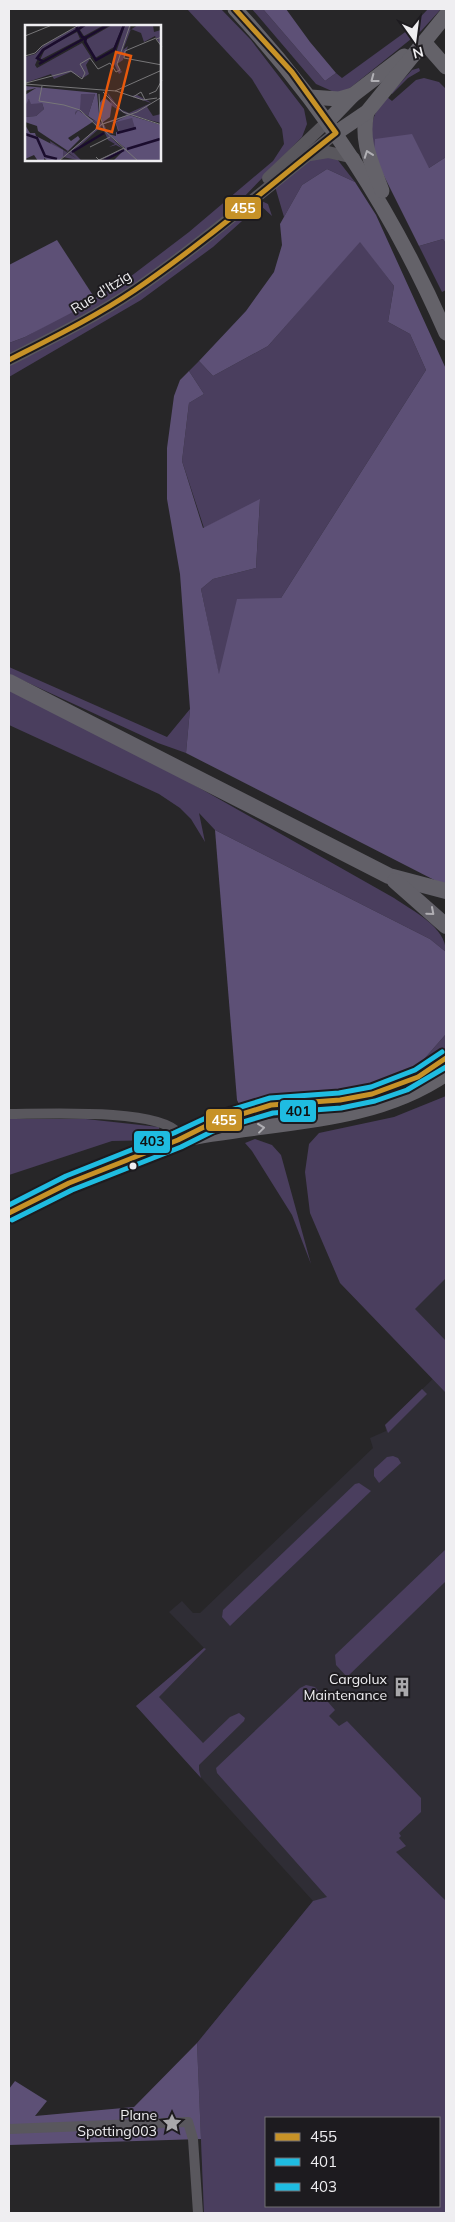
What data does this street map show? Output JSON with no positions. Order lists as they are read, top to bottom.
{
  "streets": {
    "street": ["Rue d'Itzig"]
  },
  "places": {
    "building": ["Cargolux Maintenance"],
    "place": ["Plane Spotting003"]
  },
  "lines": ["transit line 455", "transit line 403", "transit line 401"],
  "legend": ["455", "401", "403"],
  "north": "bottom"
}
